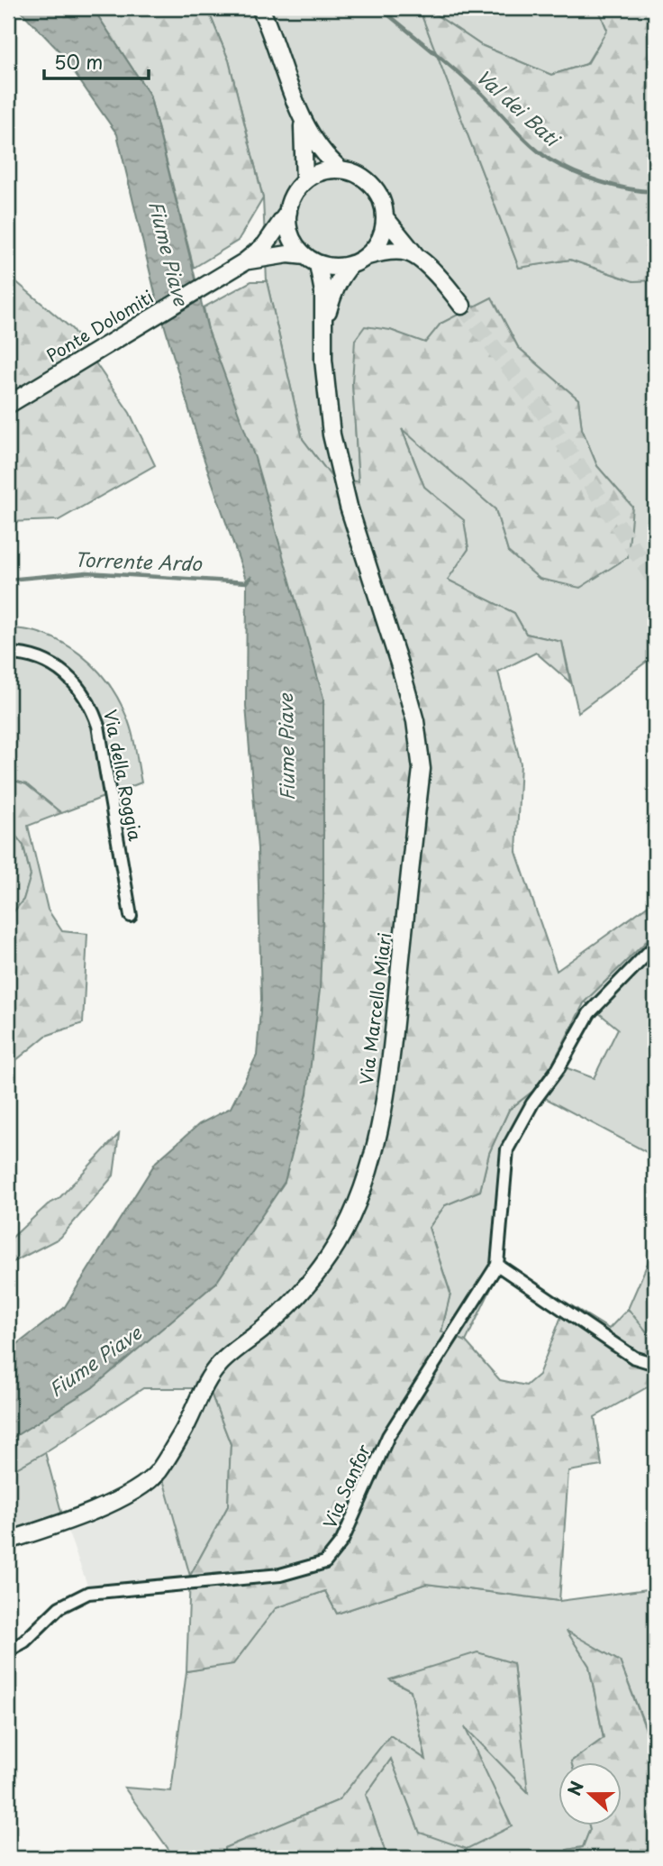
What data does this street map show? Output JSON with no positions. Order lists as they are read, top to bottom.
{
  "streets": {
    "street": [
      "Ponte Dolomiti",
      "Via della Roggia",
      "Via Marcello Miari",
      "Via Sanfor"
    ]
  },
  "crossings": [
    ["Ponte Dolomiti", "Via Marcello Miari"]
  ],
  "water": ["Val dei Bati", "Fiume Piave", "Torrente Ardo"],
  "scale_bar": "50 m",
  "north": "left"
}
